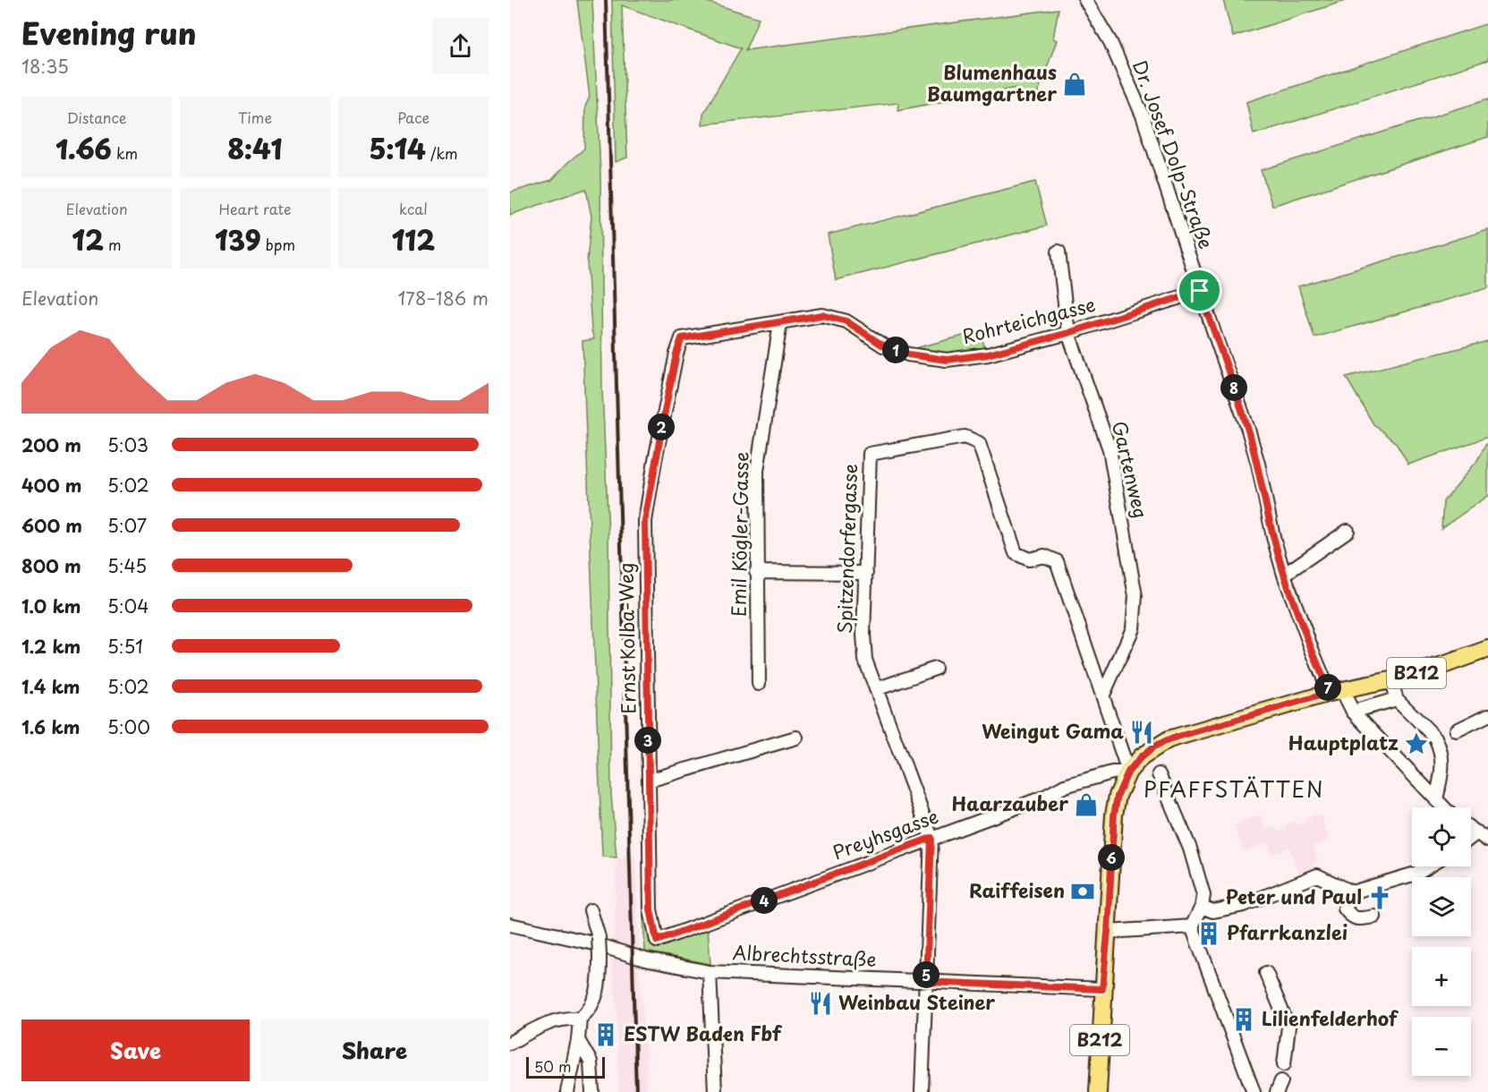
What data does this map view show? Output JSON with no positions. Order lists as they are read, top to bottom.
{
  "streets": {
    "main road": ["B212"],
    "street": [
      "Dr. Josef Dolp-Straße",
      "Rohrteichgasse",
      "Gartenweg",
      "Emil Kögler-Gasse",
      "Spitzendorfergasse",
      "Ernst Kolba-Weg",
      "Preyhsgasse",
      "Albrechtsstraße"
    ]
  },
  "crossings": [
    ["Dr. Josef Dolp-Straße", "Rohrteichgasse"],
    ["Dr. Josef Dolp-Straße", "B212"],
    ["Rohrteichgasse", "Gartenweg"],
    ["Rohrteichgasse", "Emil Kögler-Gasse"],
    ["Rohrteichgasse", "Ernst Kolba-Weg"],
    ["Gartenweg", "Spitzendorfergasse"],
    ["Spitzendorfergasse", "B212"],
    ["Spitzendorfergasse", "Preyhsgasse"],
    ["Ernst Kolba-Weg", "Preyhsgasse"],
    ["B212", "Preyhsgasse"],
    ["B212", "Albrechtsstraße"]
  ],
  "districts": ["PFAFFSTÄTTEN"],
  "places": {
    "shop": ["Blumenhaus Baumgartner", "Haarzauber"],
    "restaurant": ["Weingut Gama", "Weinbau Steiner"],
    "place": ["Hauptplatz"],
    "bank": ["Raiffeisen"],
    "church": ["Peter und Paul"],
    "building": ["Pfarrkanzlei", "Lilienfelderhof", "ESTW Baden Fbf"]
  },
  "scale_bar": "50 m",
  "page": {
    "heading": ["Evening run", "18:35"],
    "stats": [
      ["Distance", "1.66 km"],
      ["Time", "8:41"],
      ["Pace", "5:14 /km"],
      ["Elevation", "12 m"],
      ["Heart rate", "139 bpm"],
      ["kcal", "112"]
    ],
    "chart": ["Elevation", "178–186 m"],
    "pins": [
      "1",
      "8",
      "2",
      "7",
      "3",
      "6",
      "4",
      "5"
    ],
    "list": [
      {
        "name": "200 m",
        "note": "5:03"
      },
      {
        "name": "400 m",
        "note": "5:02"
      },
      {
        "name": "600 m",
        "note": "5:07"
      },
      {
        "name": "800 m",
        "note": "5:45"
      },
      {
        "name": "1.0 km",
        "note": "5:04"
      },
      {
        "name": "1.2 km",
        "note": "5:51"
      },
      {
        "name": "1.4 km",
        "note": "5:02"
      },
      {
        "name": "1.6 km",
        "note": "5:00"
      }
    ],
    "map_buttons": ["+", "−"],
    "buttons": ["Save", "Share"],
    "scale": "50 m"
  }
}
